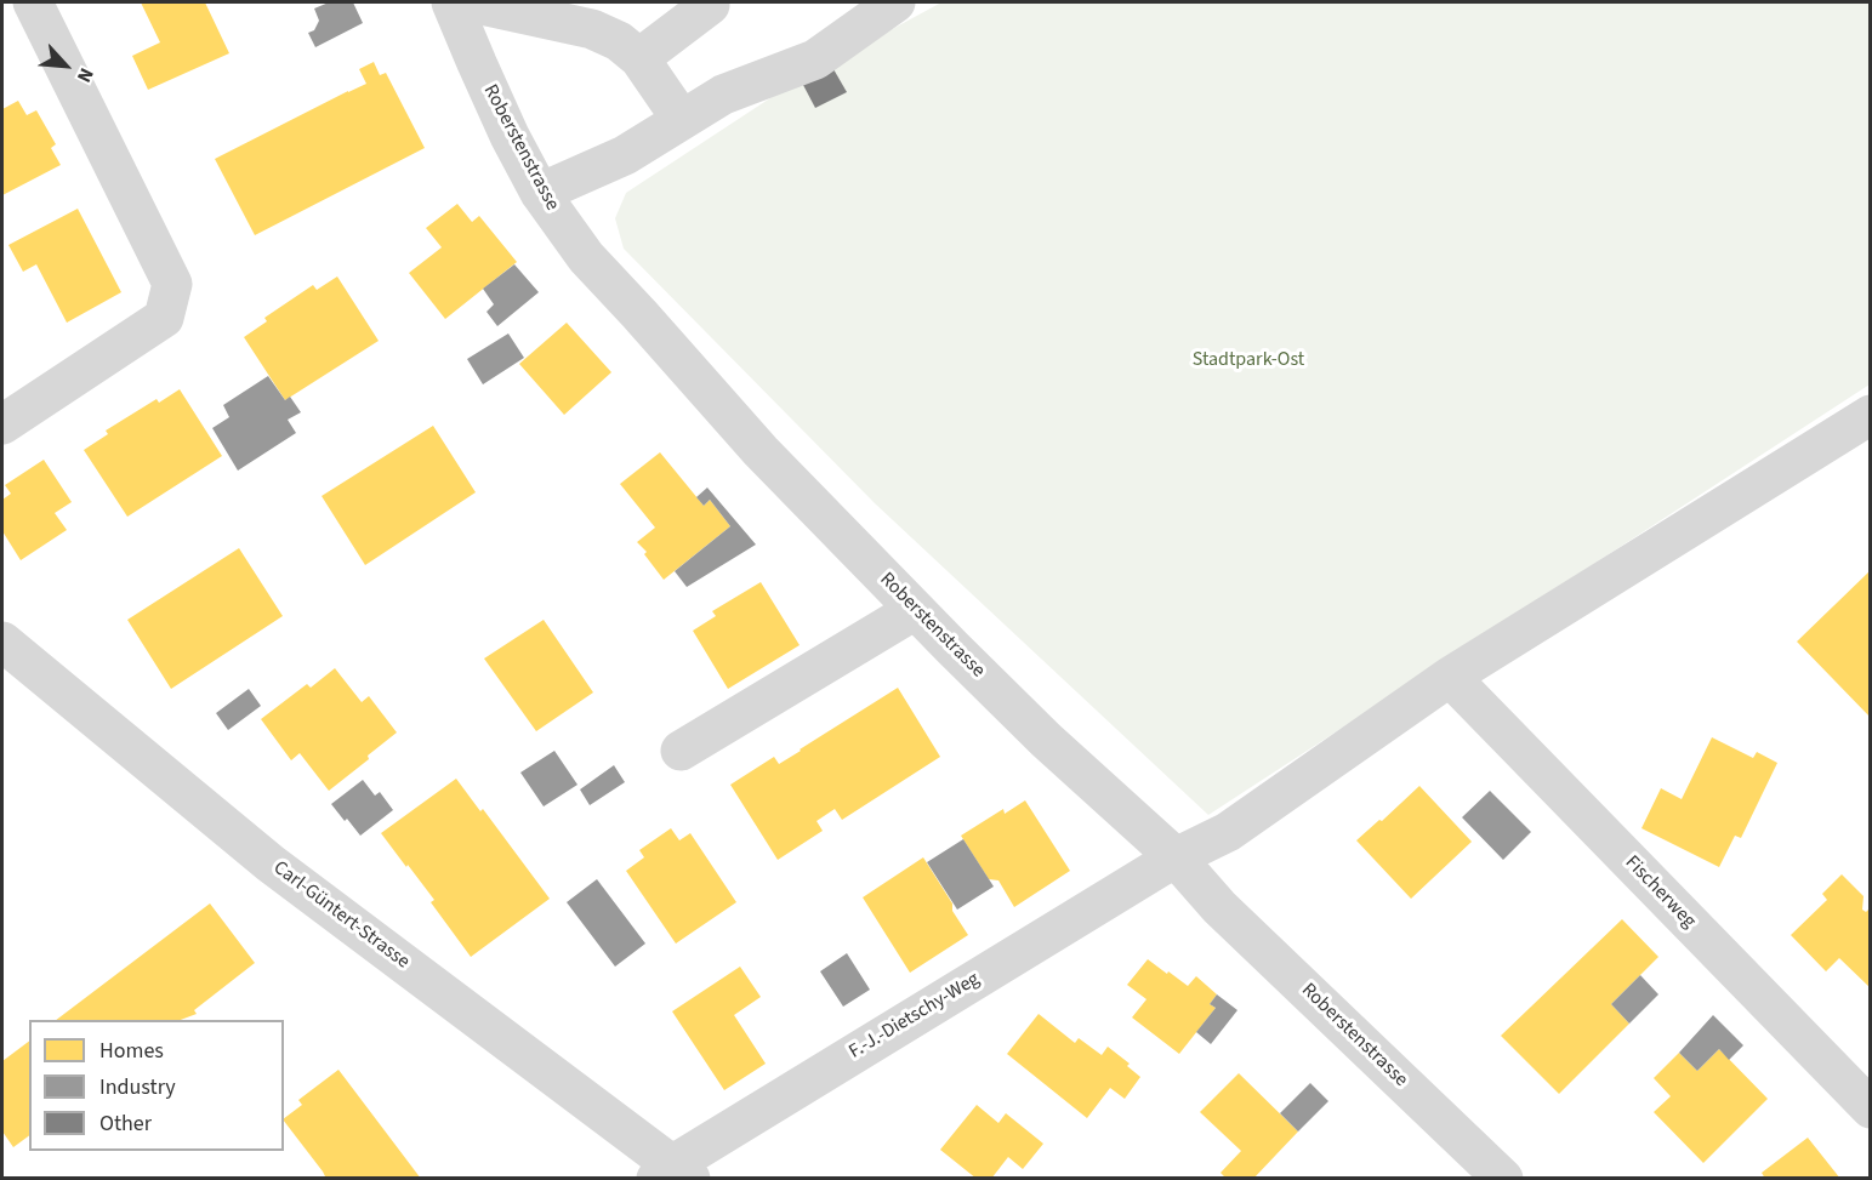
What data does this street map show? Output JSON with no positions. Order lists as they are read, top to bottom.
{
  "streets": {
    "street": [
      "Roberstenstrasse",
      "Fischerweg",
      "Carl-Güntert-Strasse",
      "F.-J.-Dietschy-Weg"
    ]
  },
  "crossings": [
    ["Roberstenstrasse", "F.-J.-Dietschy-Weg"],
    ["Carl-Güntert-Strasse", "F.-J.-Dietschy-Weg"]
  ],
  "parks": ["Stadtpark-Ost"],
  "legend": ["Homes", "Industry", "Other"],
  "north": "bottom right"
}
